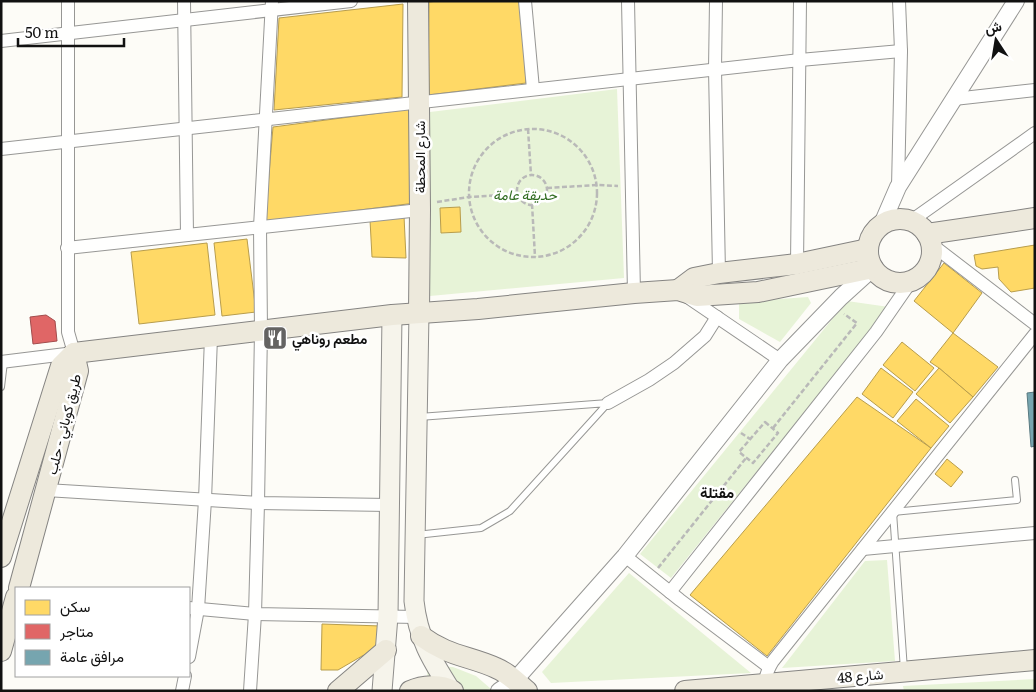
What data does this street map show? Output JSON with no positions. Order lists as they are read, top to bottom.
{
  "streets": {
    "main road": ["شارع المحطة", "طريق كوباني - حلب", "48 شارع"]
  },
  "districts": ["مقتلة"],
  "parks": ["حديقة عامة"],
  "places": {
    "restaurant": ["مطعم روناهي"]
  },
  "legend": ["سكن", "متاجر", "مرافق عامة"],
  "scale_bar": "50 m",
  "north": "top"
}
